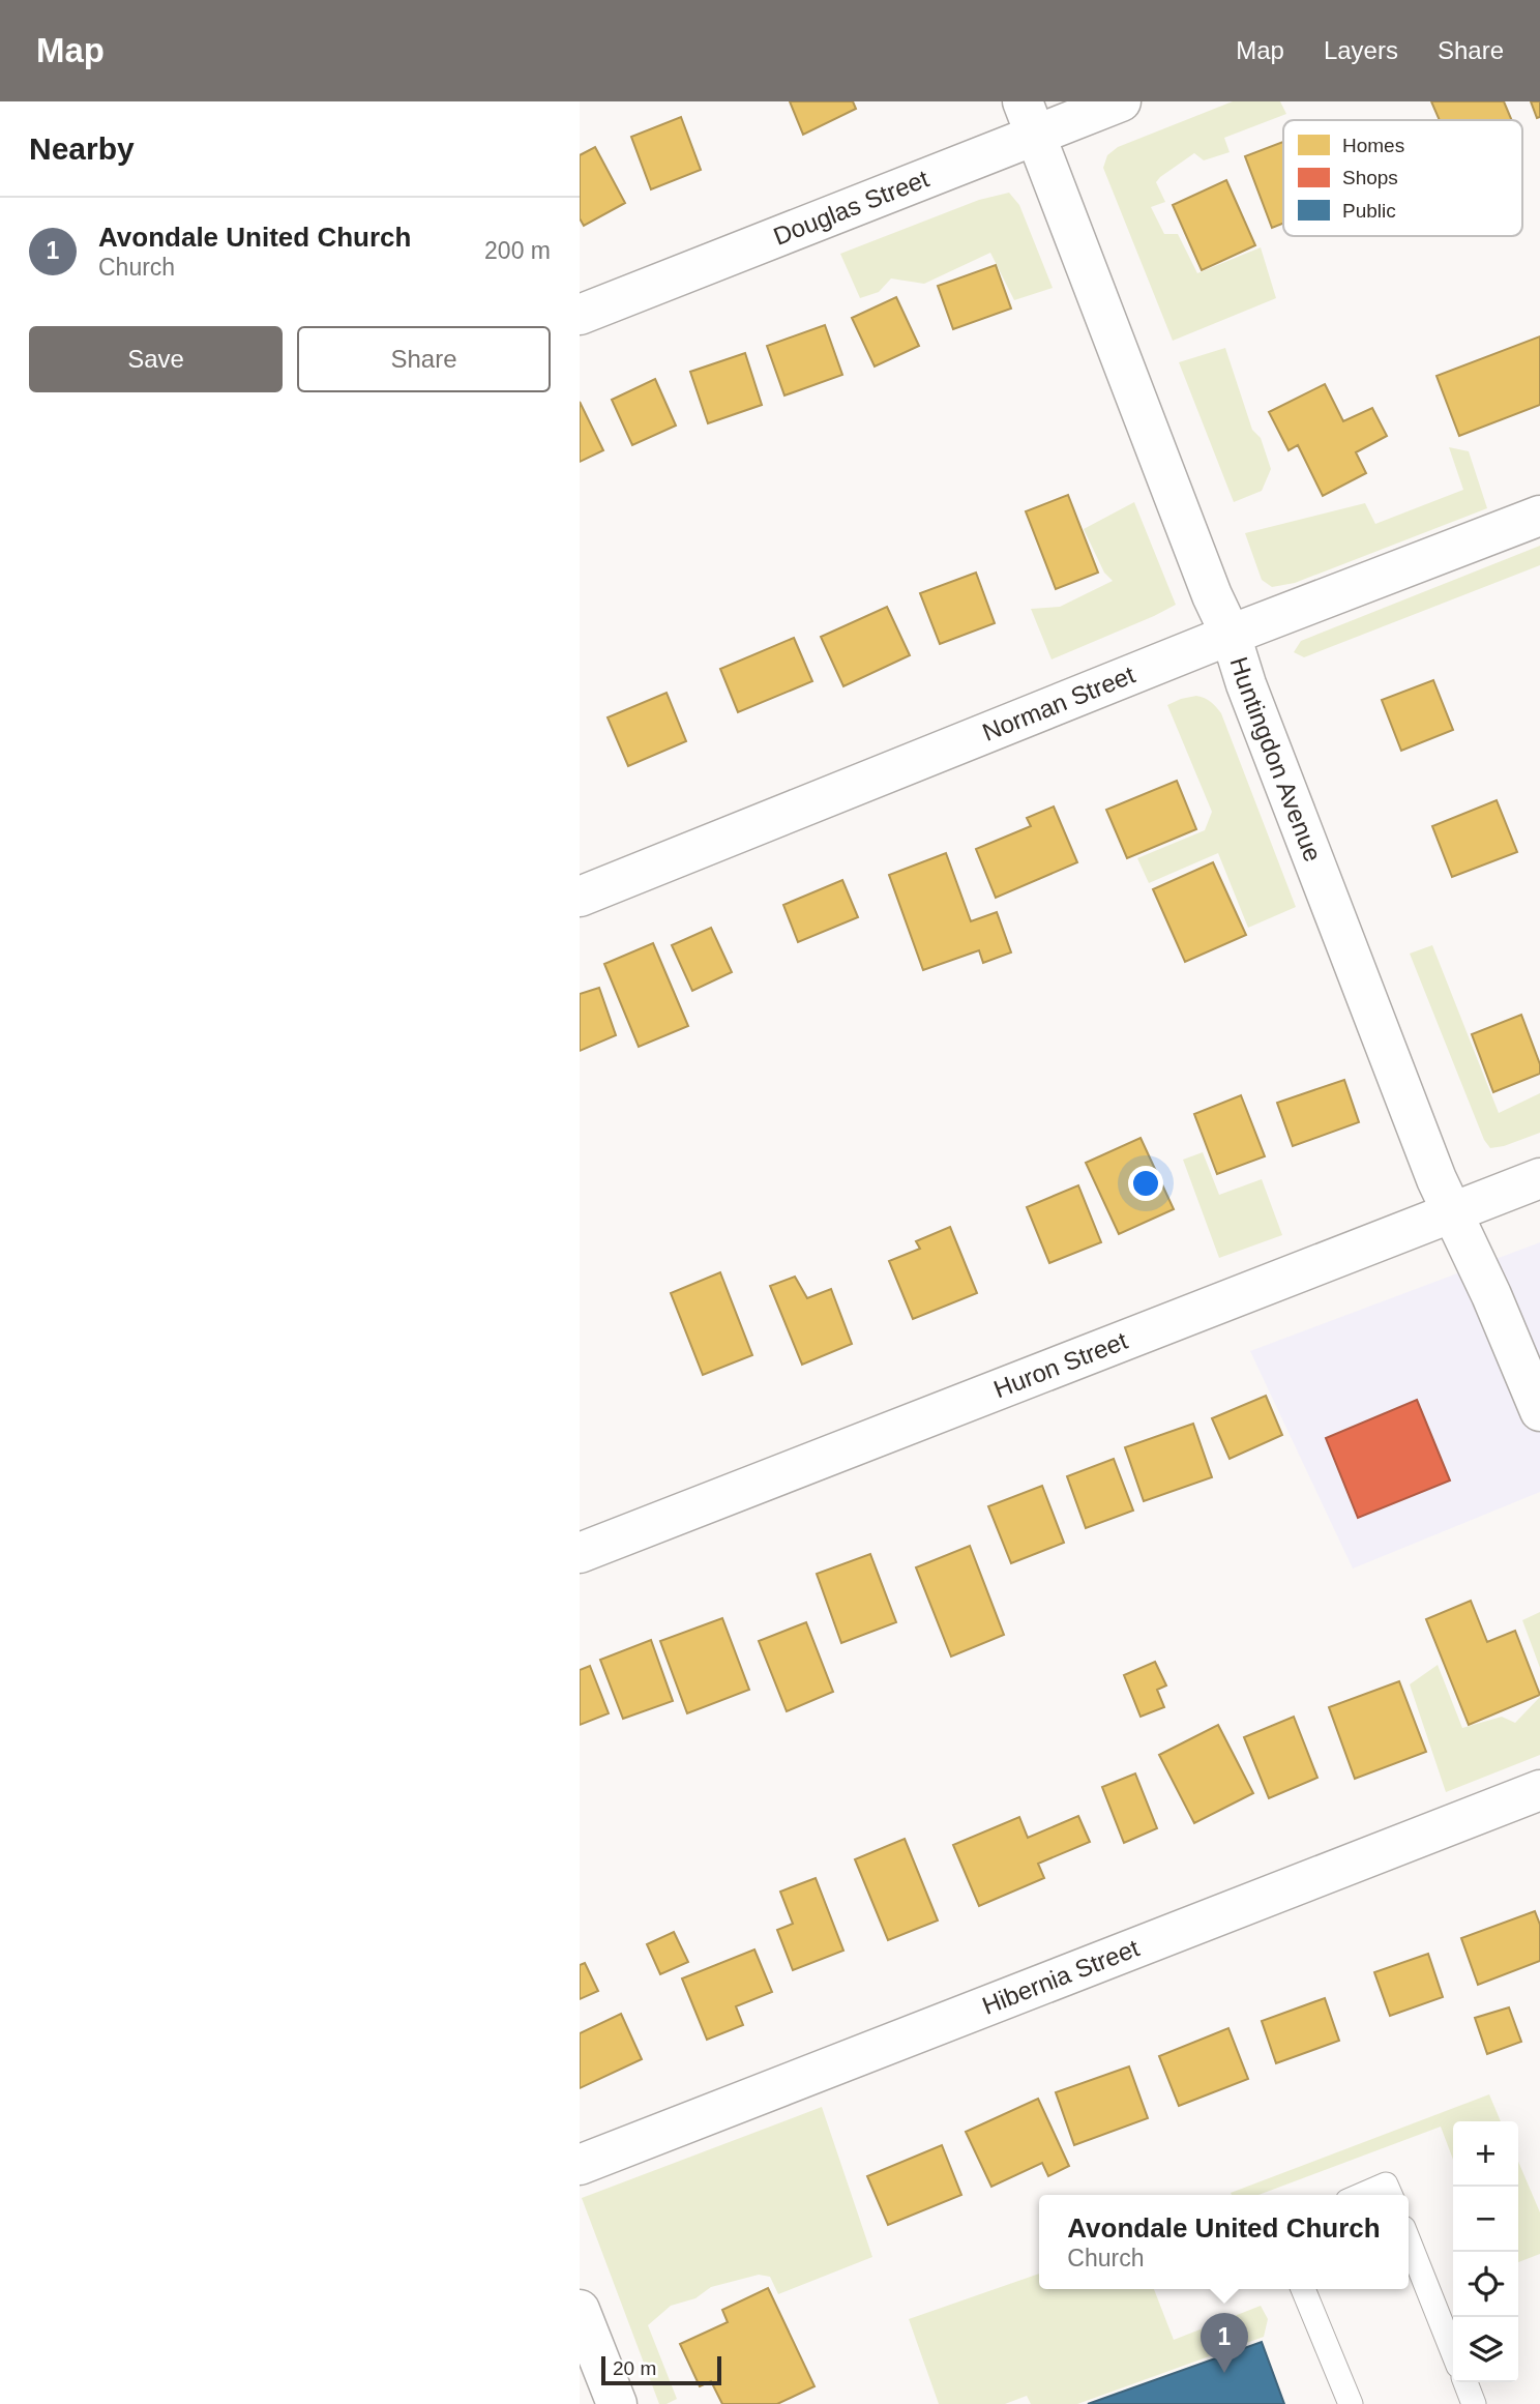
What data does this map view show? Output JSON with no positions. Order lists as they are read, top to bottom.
{
  "streets": {
    "street": [
      "Douglas Street",
      "Norman Street",
      "Huntingdon Avenue",
      "Huron Street",
      "Hibernia Street"
    ]
  },
  "crossings": [
    ["Douglas Street", "Huntingdon Avenue"],
    ["Norman Street", "Huntingdon Avenue"],
    ["Huntingdon Avenue", "Huron Street"]
  ],
  "legend": ["Homes", "Shops", "Public"],
  "scale_bar": "20 m",
  "page": {
    "header": "Map",
    "nav": ["Map", "Layers", "Share"],
    "heading": "Nearby",
    "list": [
      {
        "mark": "1",
        "name": "Avondale United Church",
        "note": "Church",
        "value": "200 m"
      }
    ],
    "buttons": ["Save", "Share"],
    "map_buttons": ["+", "−"],
    "popup": ["Avondale United Church", "Church"],
    "pins": "1",
    "scale": "20 m"
  }
}
